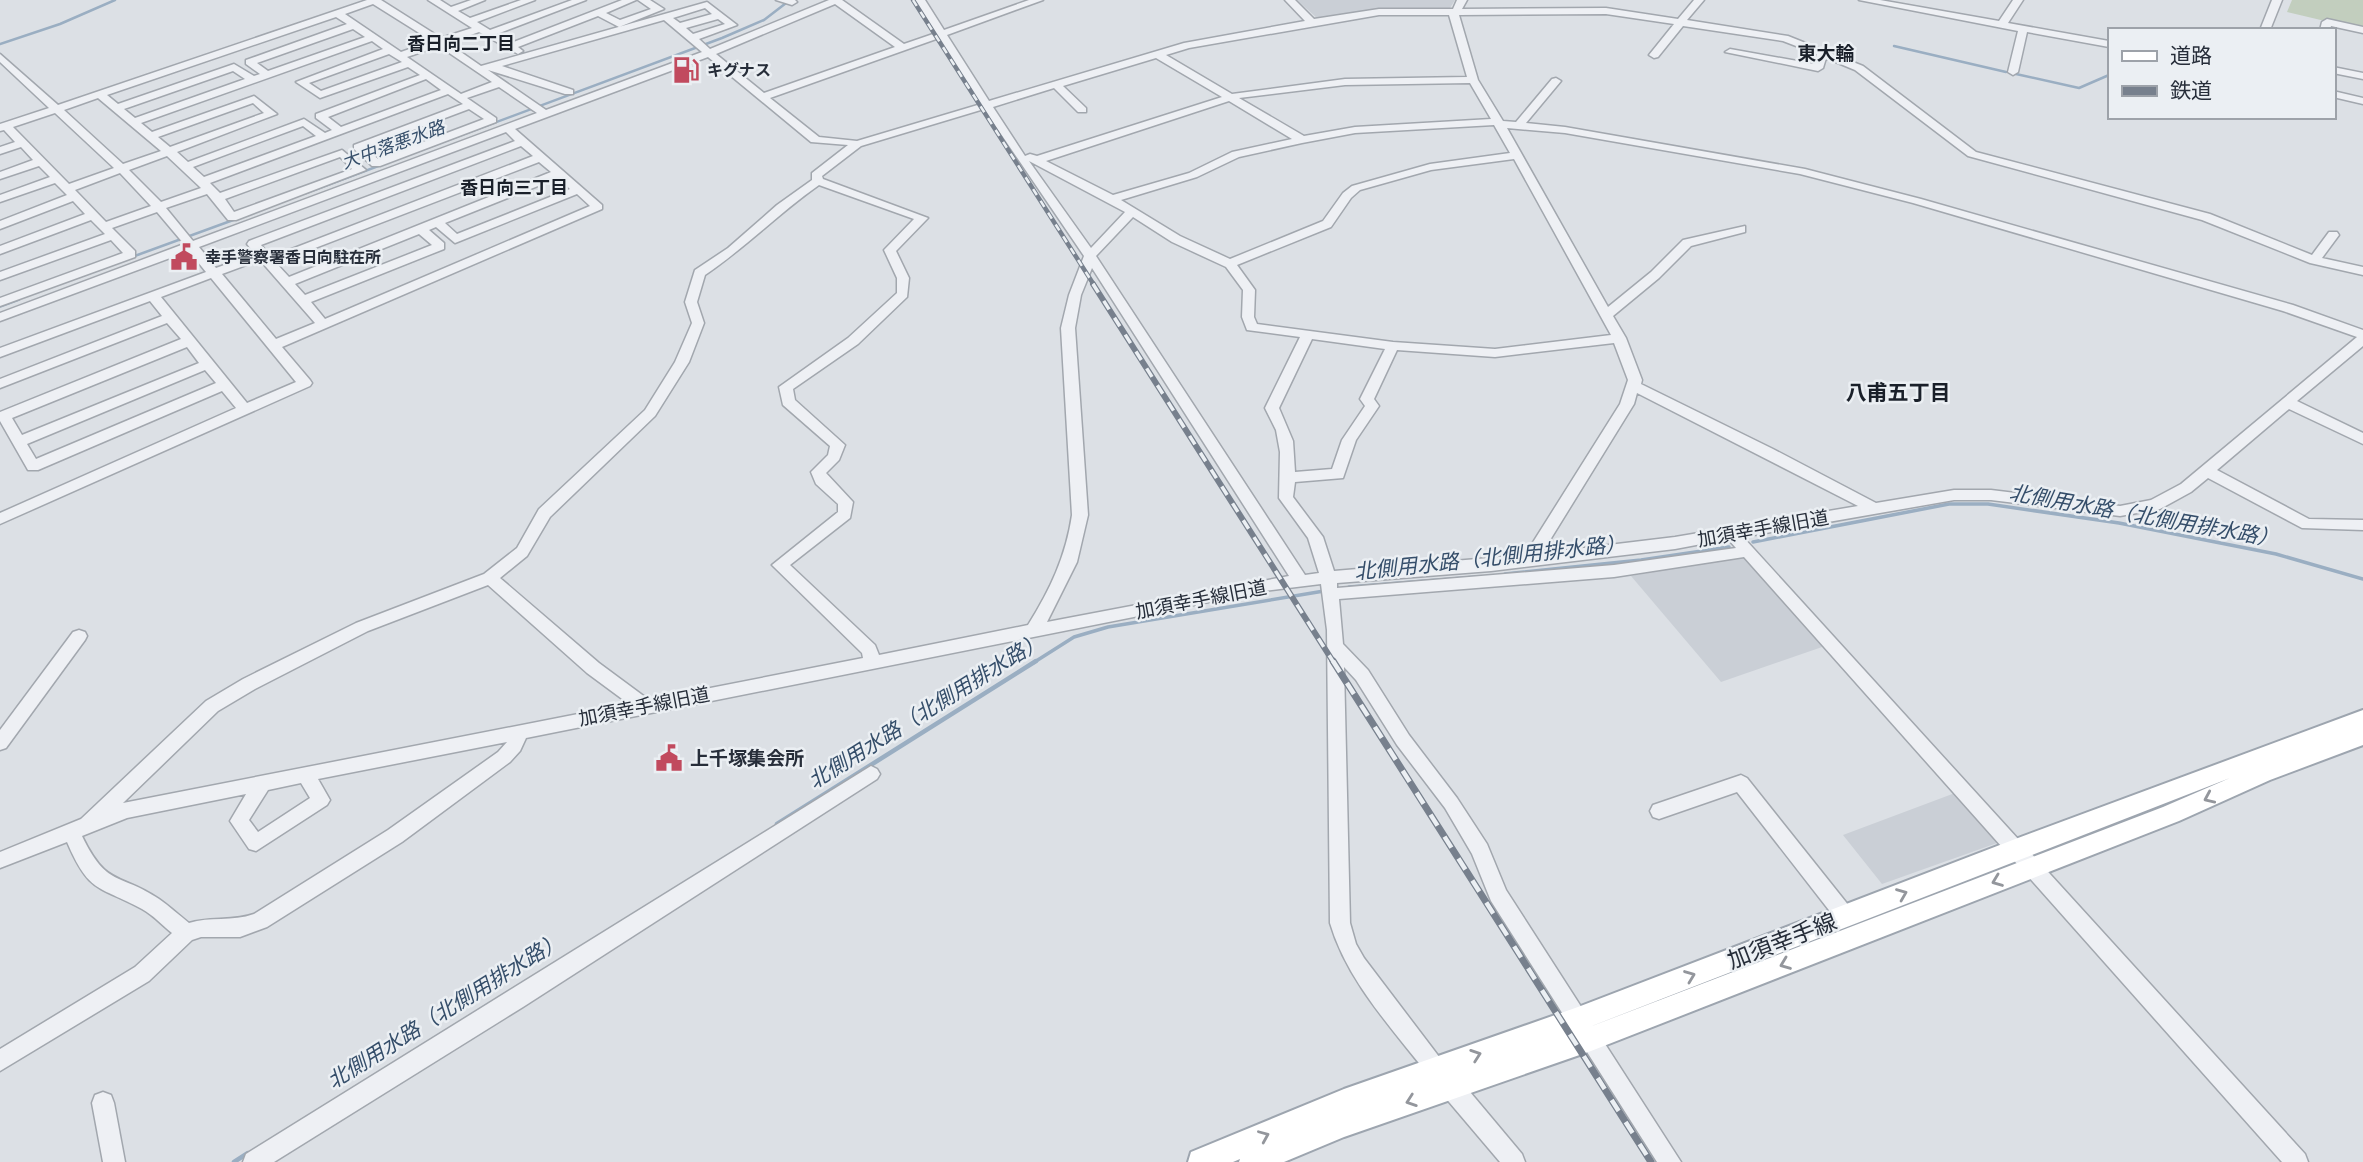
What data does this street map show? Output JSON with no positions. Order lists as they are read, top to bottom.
{
  "streets": {
    "main road": ["加須幸手線"],
    "street": ["加須幸手線旧道"]
  },
  "districts": [
    "香日向二丁目",
    "東大輪",
    "香日向三丁目",
    "八甫五丁目"
  ],
  "water": ["大中落悪水路", "北側用水路（北側用排水路）"],
  "places": {
    "fuel station": ["キグナス"],
    "public building": ["幸手警察署香日向駐在所", "上千塚集会所"]
  },
  "legend": ["道路", "鉄道"]
}
